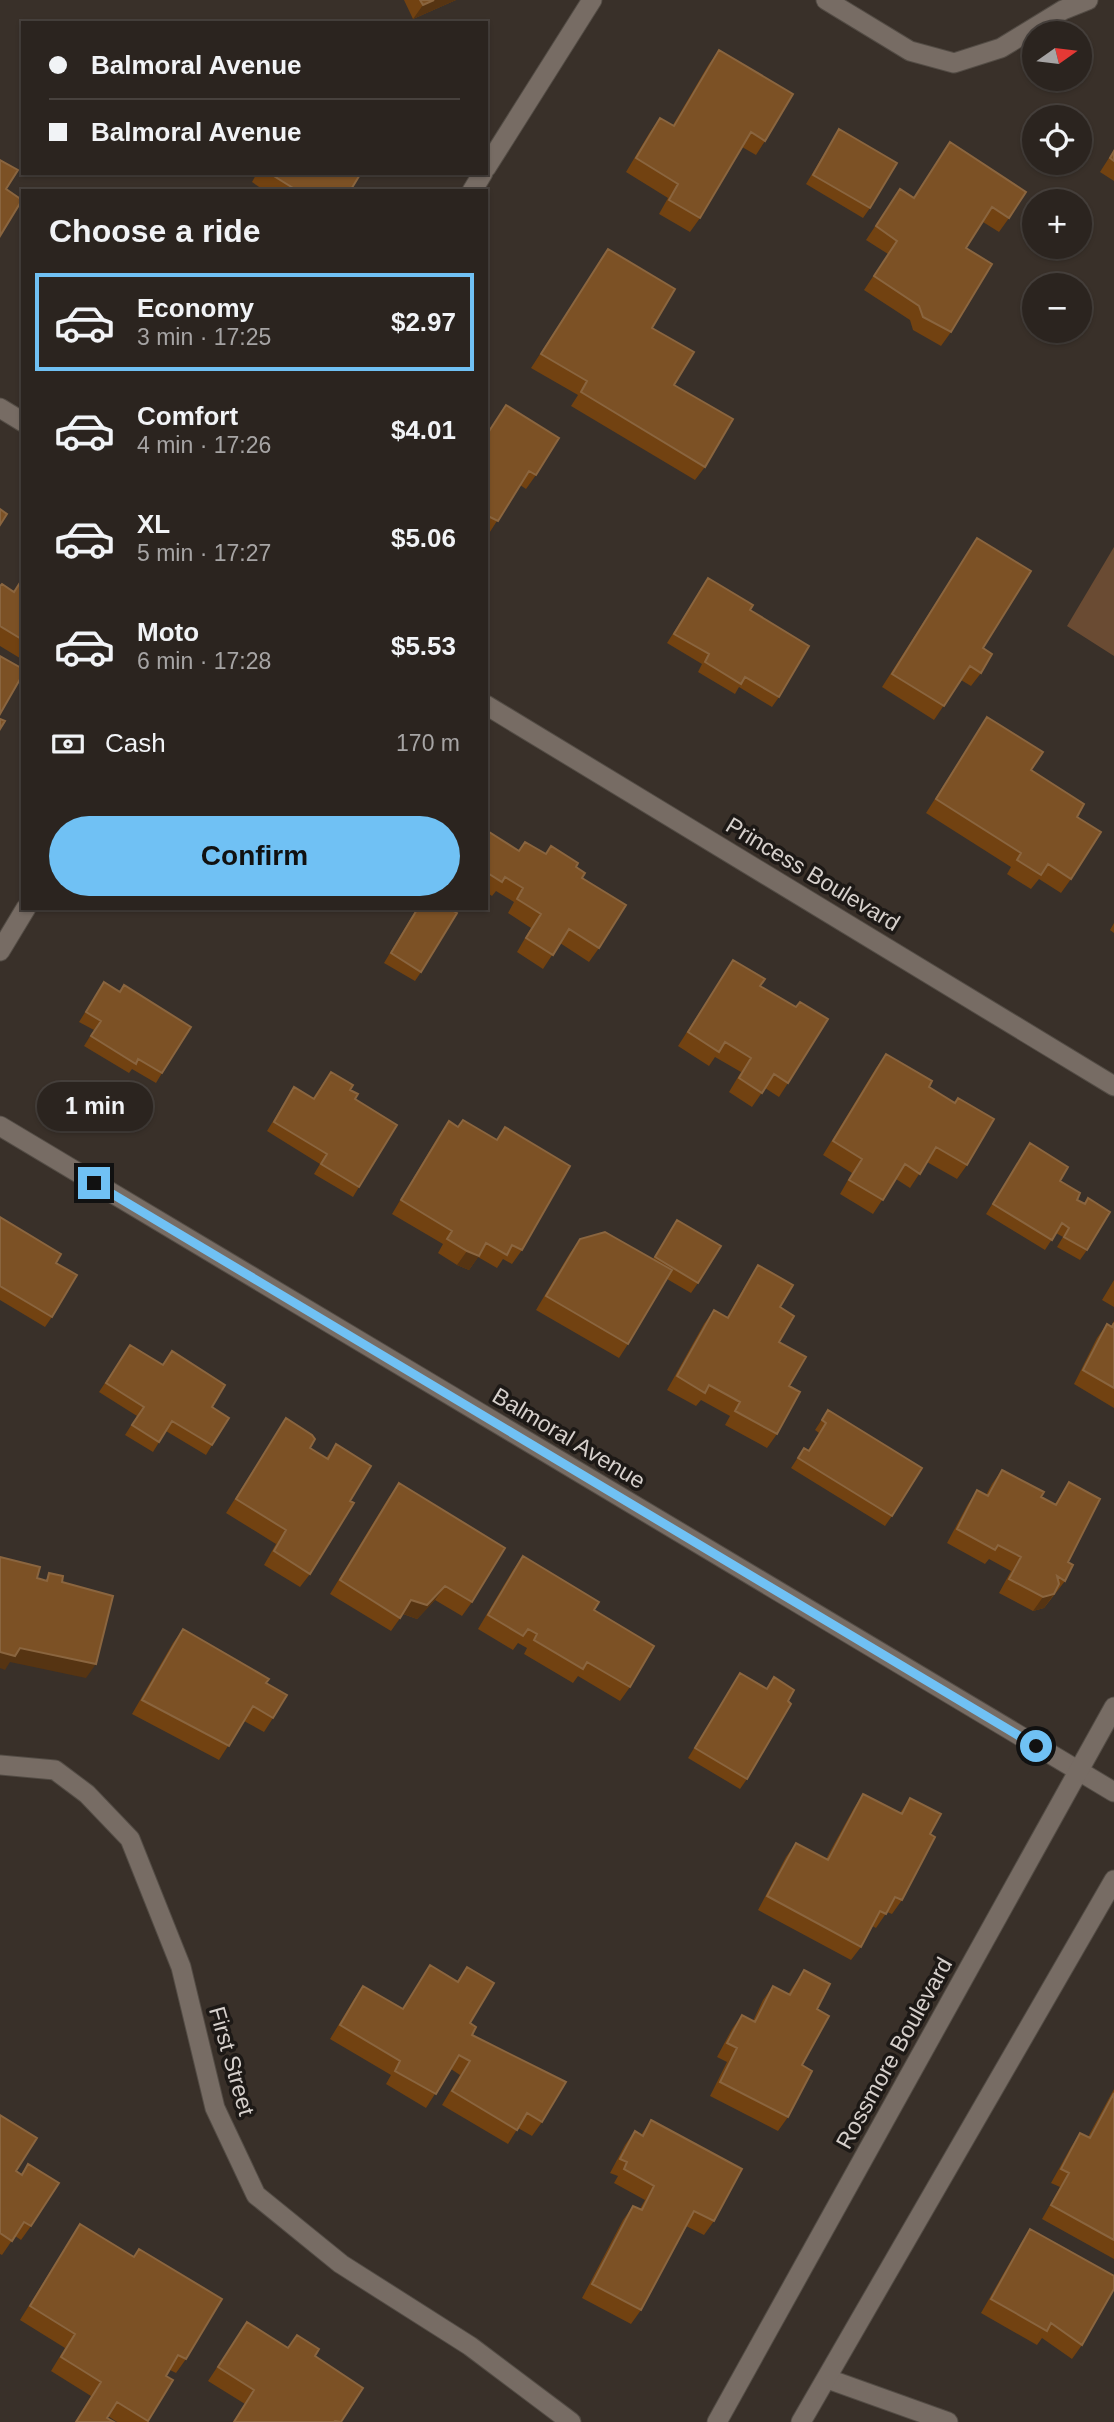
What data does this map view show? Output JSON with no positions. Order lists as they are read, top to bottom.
{
  "streets": {
    "street": [
      "Princess Boulevard",
      "Balmoral Avenue",
      "Rossmore Boulevard",
      "First Street"
    ]
  },
  "crossings": [
    ["Balmoral Avenue", "Rossmore Boulevard"]
  ],
  "north": "right",
  "page": {
    "map_buttons": ["+", "−"],
    "banner": ["Balmoral Avenue", "Balmoral Avenue"],
    "heading": "Choose a ride",
    "list": [
      {
        "name": "Economy",
        "note": "3 min · 17:25",
        "value": "$2.97"
      },
      {
        "name": "Comfort",
        "note": "4 min · 17:26",
        "value": "$4.01"
      },
      {
        "name": "XL",
        "note": "5 min · 17:27",
        "value": "$5.06"
      },
      {
        "name": "Moto",
        "note": "6 min · 17:28",
        "value": "$5.53"
      }
    ],
    "pay": ["Cash", "170 m"],
    "buttons": "Confirm",
    "bubble": "1 min"
  }
}
